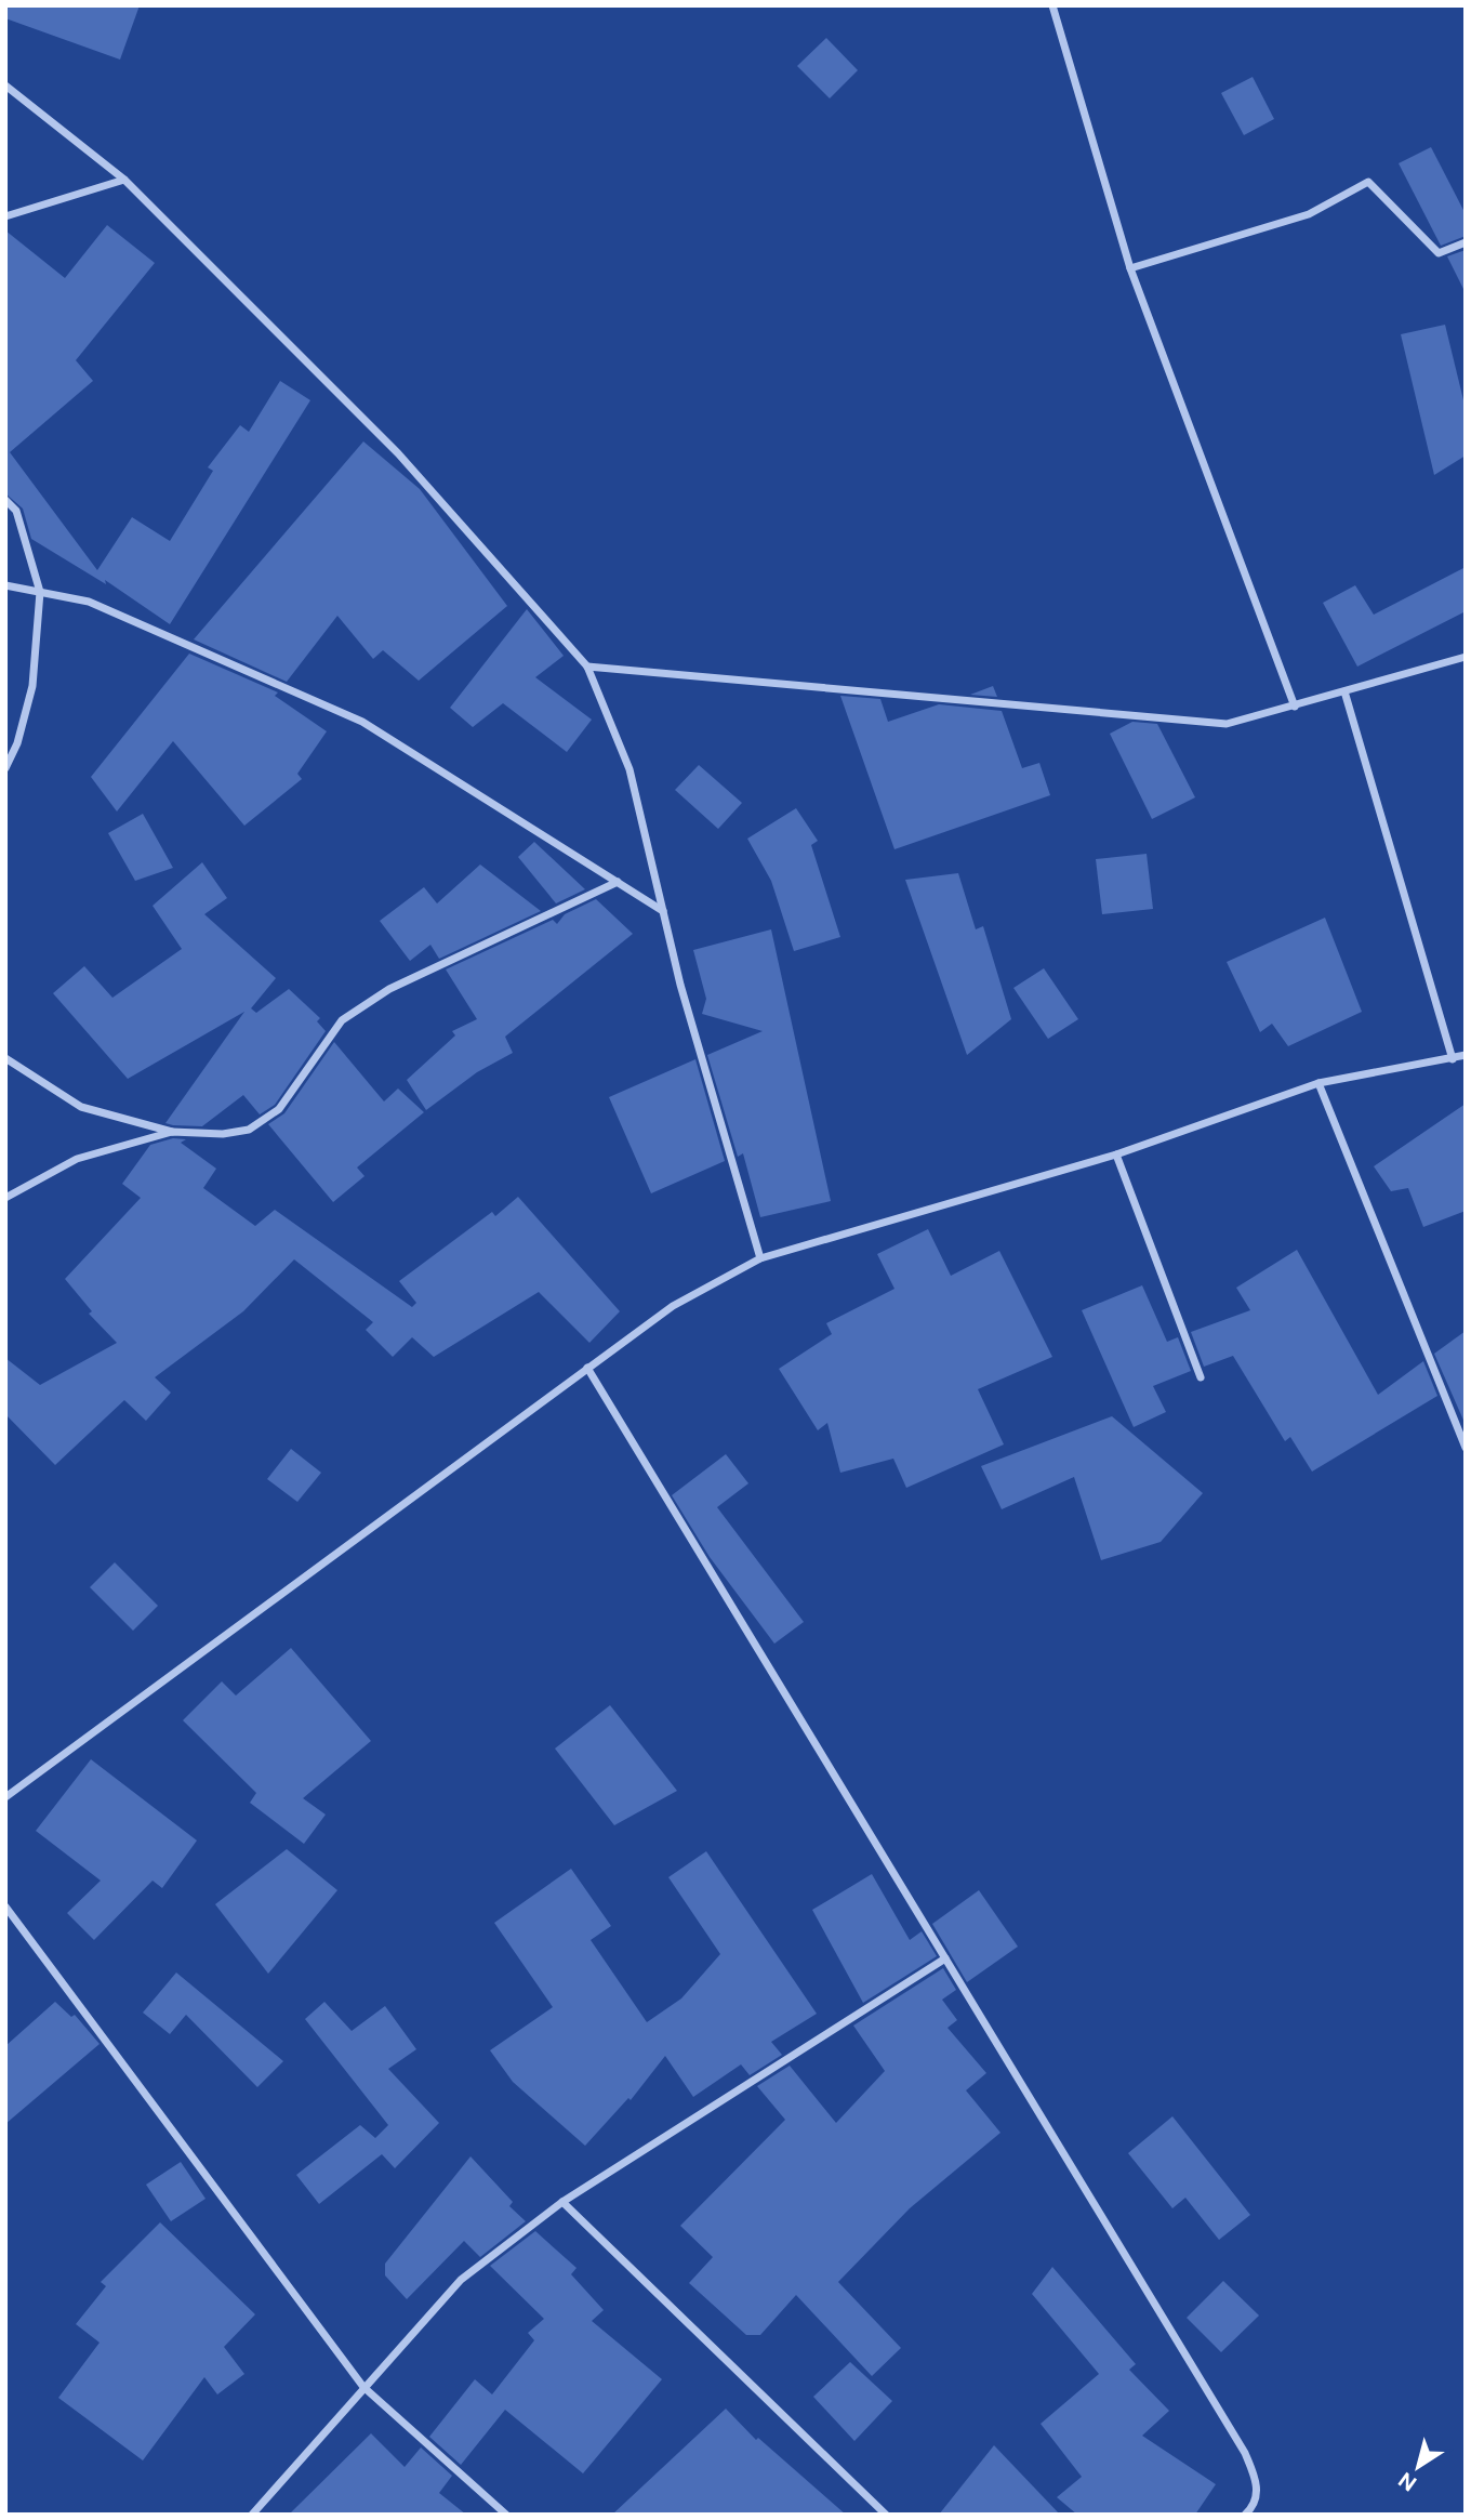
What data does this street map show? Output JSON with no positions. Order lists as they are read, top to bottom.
{
  "north": "bottom left"
}
